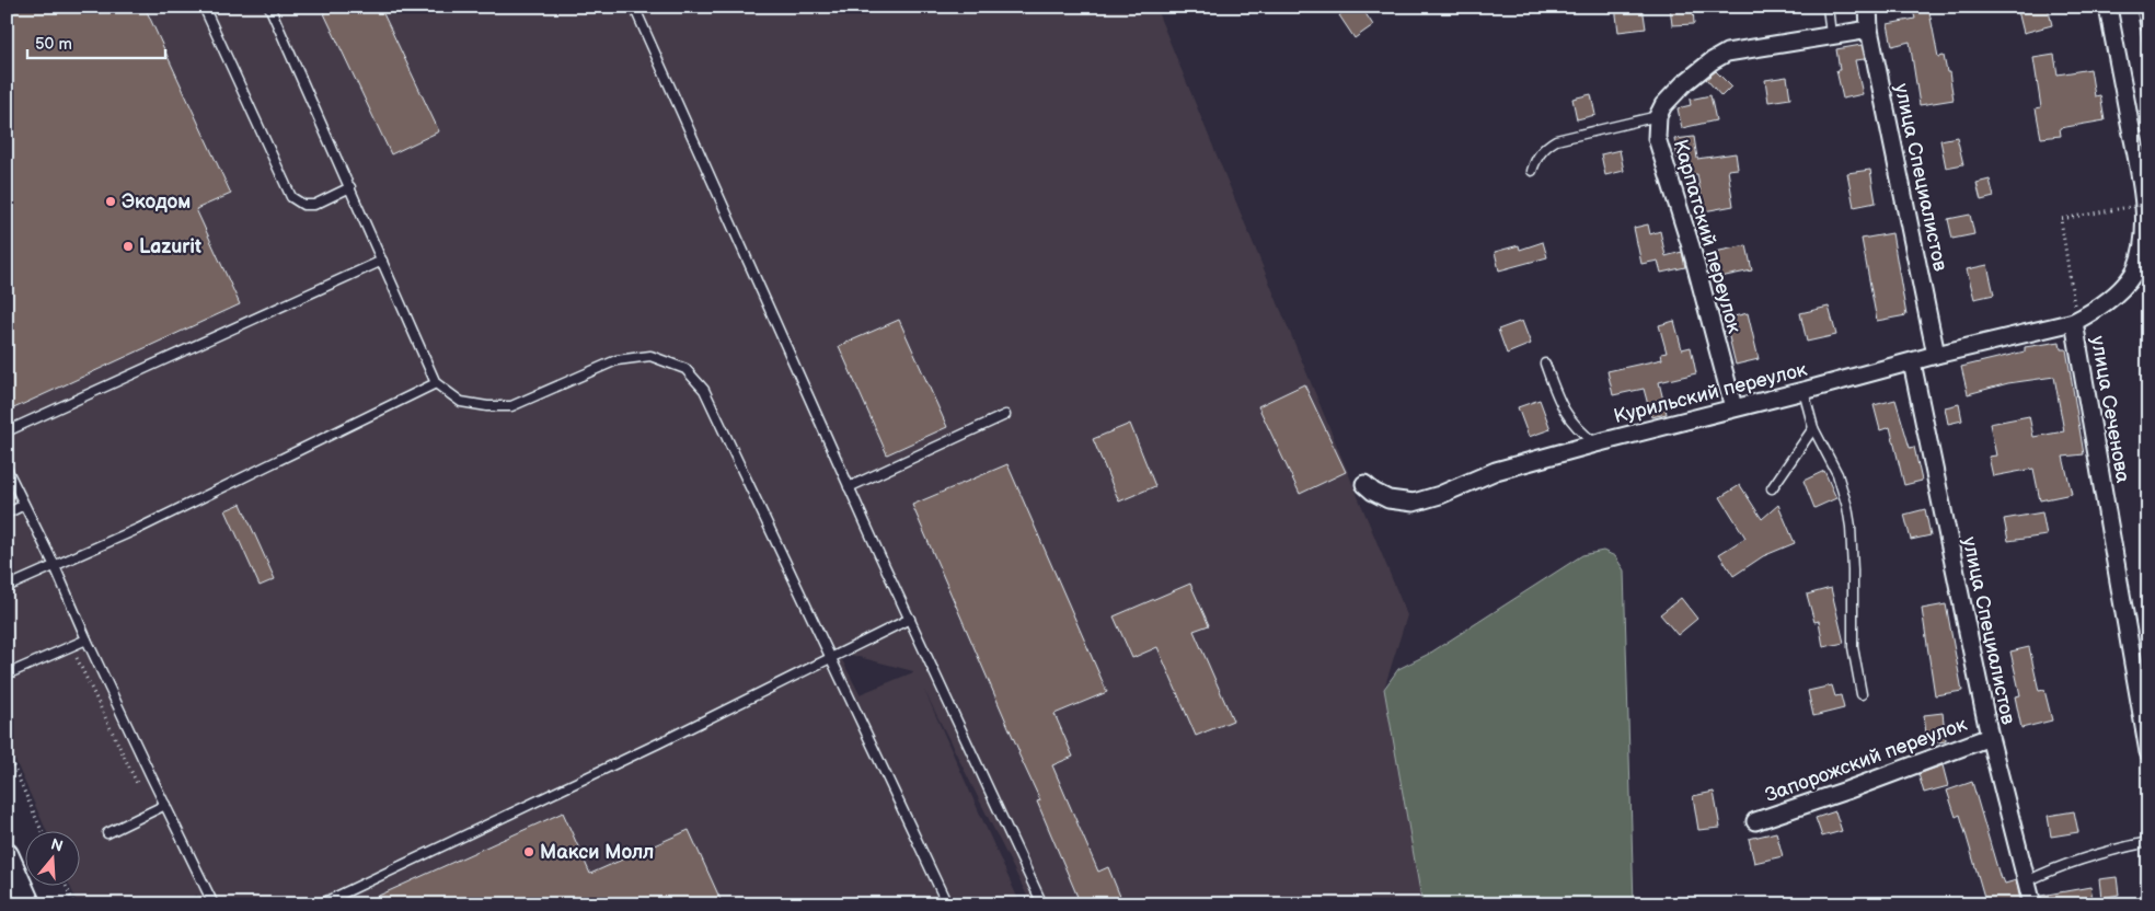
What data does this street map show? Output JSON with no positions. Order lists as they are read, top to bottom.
{
  "streets": {
    "street": [
      "улица Специалистов",
      "Карпатский переулок",
      "Курильский переулок",
      "улица Сеченова",
      "Запорожский переулок"
    ]
  },
  "crossings": [
    ["улица Специалистов", "Курильский переулок"],
    ["улица Специалистов", "Запорожский переулок"],
    ["Карпатский переулок", "Курильский переулок"],
    ["Курильский переулок", "улица Сеченова"]
  ],
  "places": ["Экодом", "Lazurit", "Макси Молл"],
  "scale_bar": "50 m",
  "north": "top"
}
